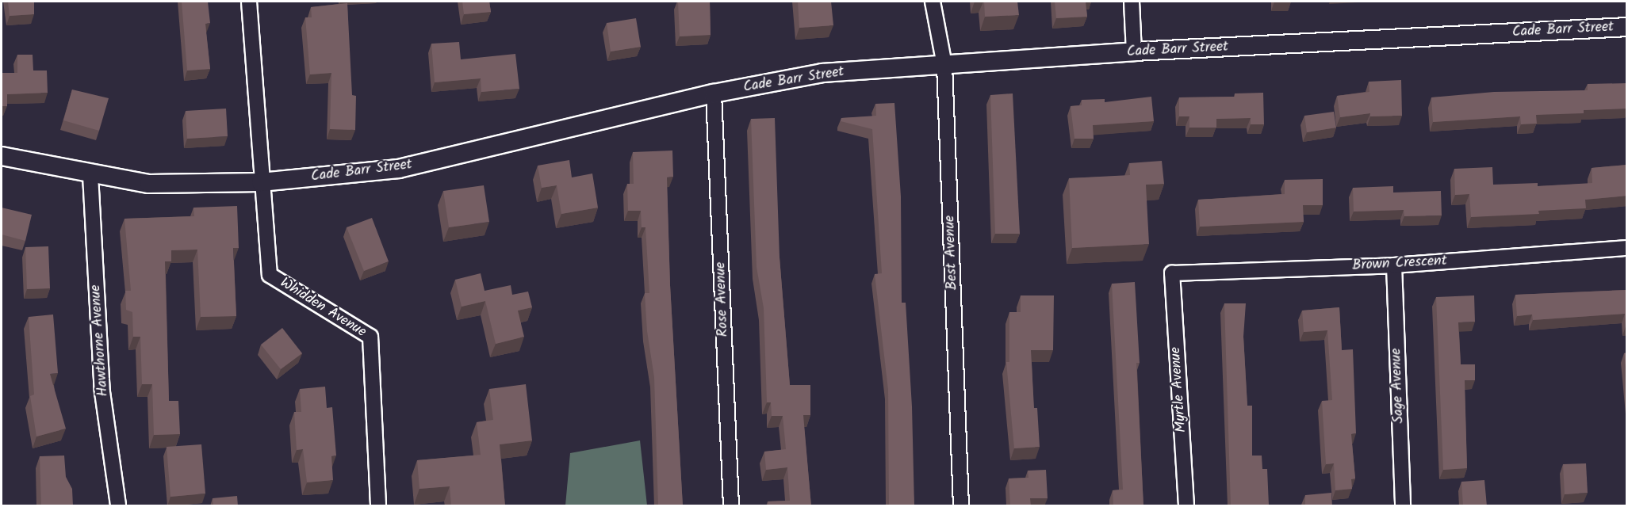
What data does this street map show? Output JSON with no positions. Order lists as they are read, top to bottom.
{
  "streets": {
    "street": [
      "Cade Barr Street",
      "Best Avenue",
      "Brown Crescent",
      "Rose Avenue",
      "Whidden Avenue",
      "Hawthorne Avenue",
      "Sage Avenue",
      "Myrtle Avenue"
    ]
  },
  "crossings": [
    ["Cade Barr Street", "Best Avenue"],
    ["Cade Barr Street", "Rose Avenue"],
    ["Cade Barr Street", "Whidden Avenue"],
    ["Cade Barr Street", "Hawthorne Avenue"],
    ["Brown Crescent", "Sage Avenue"],
    ["Brown Crescent", "Myrtle Avenue"]
  ]
}
